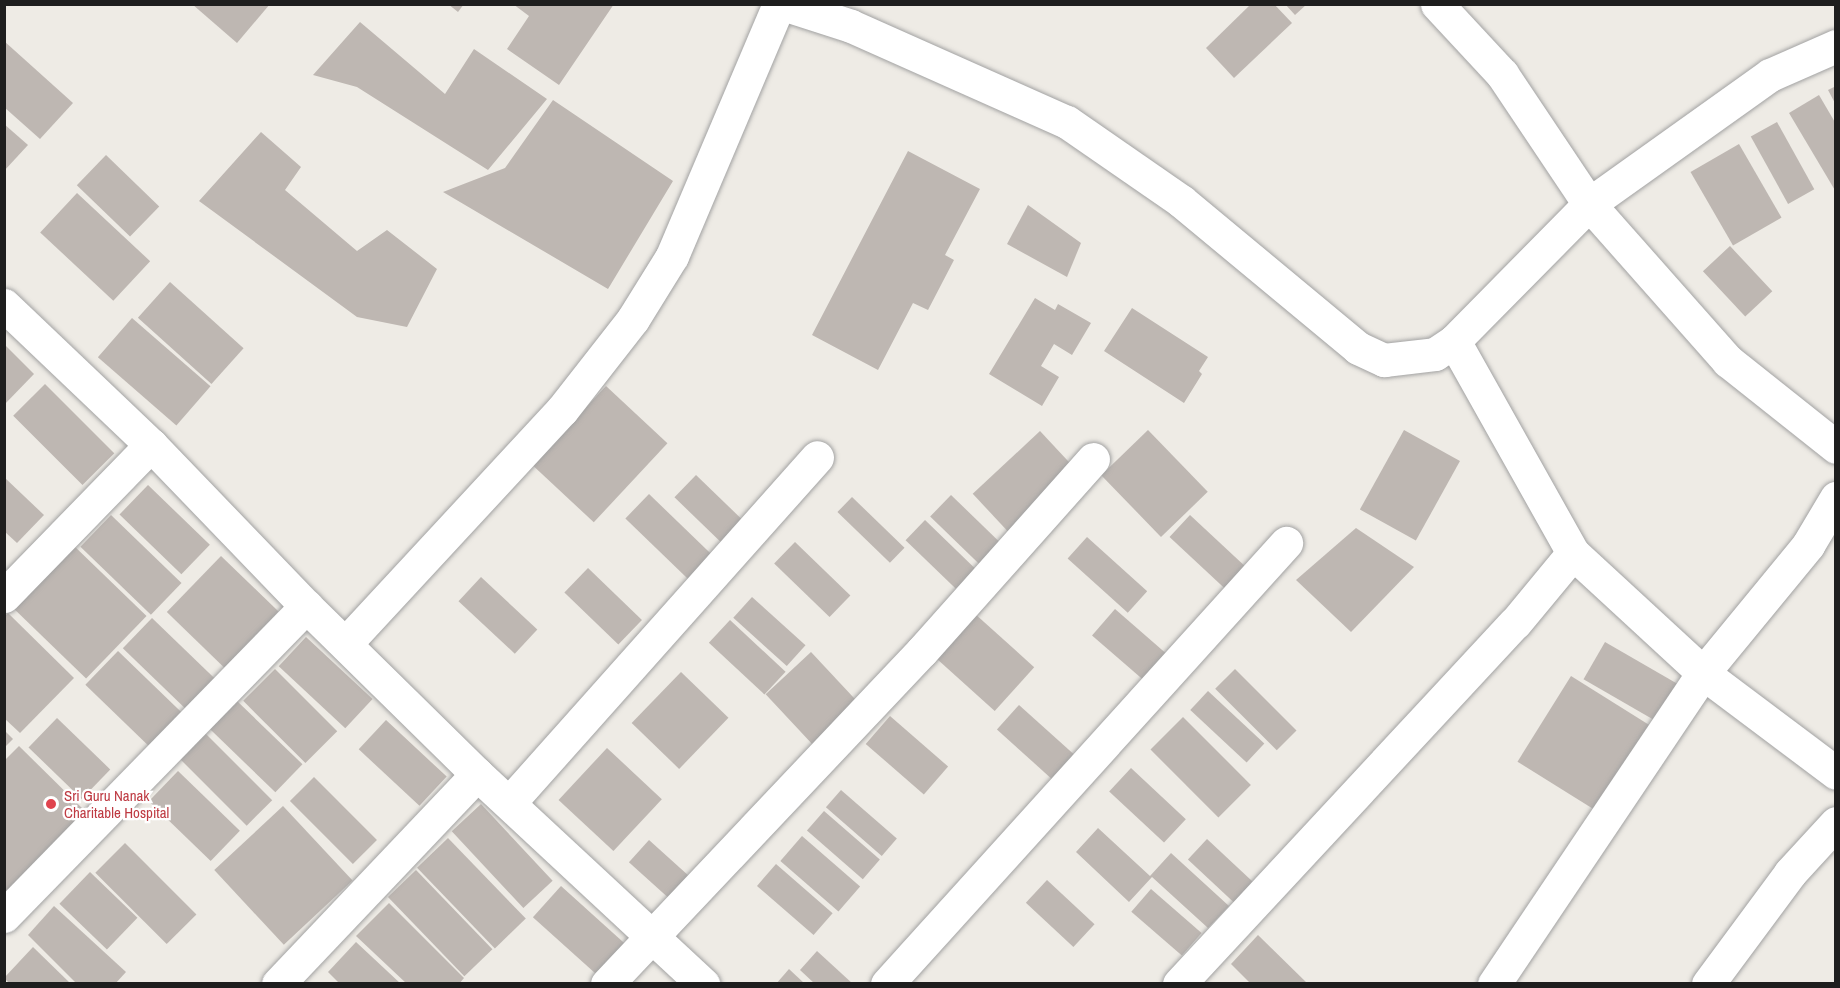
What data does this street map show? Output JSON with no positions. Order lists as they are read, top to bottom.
{
  "places": ["Sri Guru Nanak Charitable Hospital"]
}
